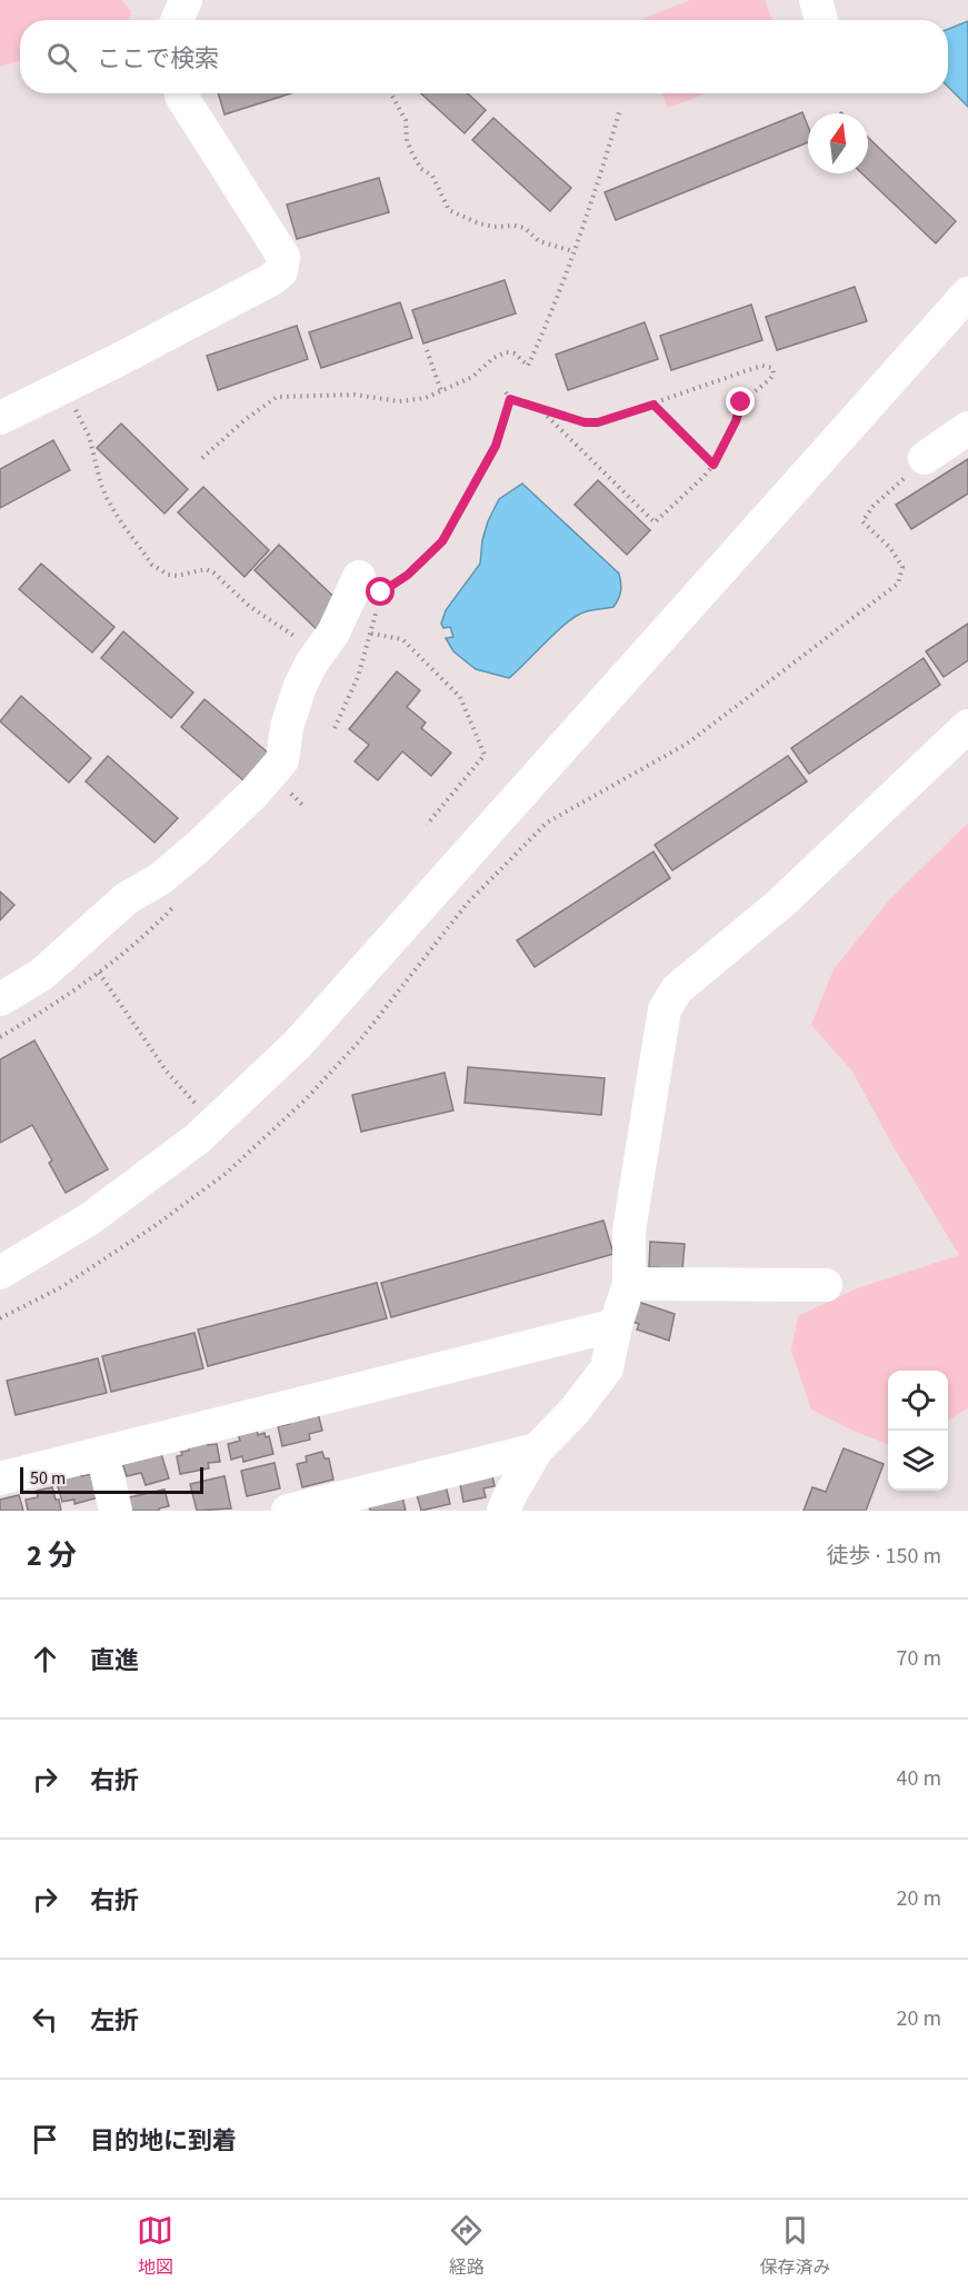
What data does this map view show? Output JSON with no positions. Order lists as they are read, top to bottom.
{
  "scale_bar": "50 m",
  "north": "top",
  "page": {
    "search": "ここで検索",
    "scale": "50 m",
    "heading": ["2 分", "徒歩 · 150 m"],
    "list": [
      ["直進", "70 m"],
      ["右折", "40 m"],
      ["右折", "20 m"],
      ["左折", "20 m"],
      "目的地に到着"
    ],
    "nav": ["地図", "経路", "保存済み"]
  }
}
